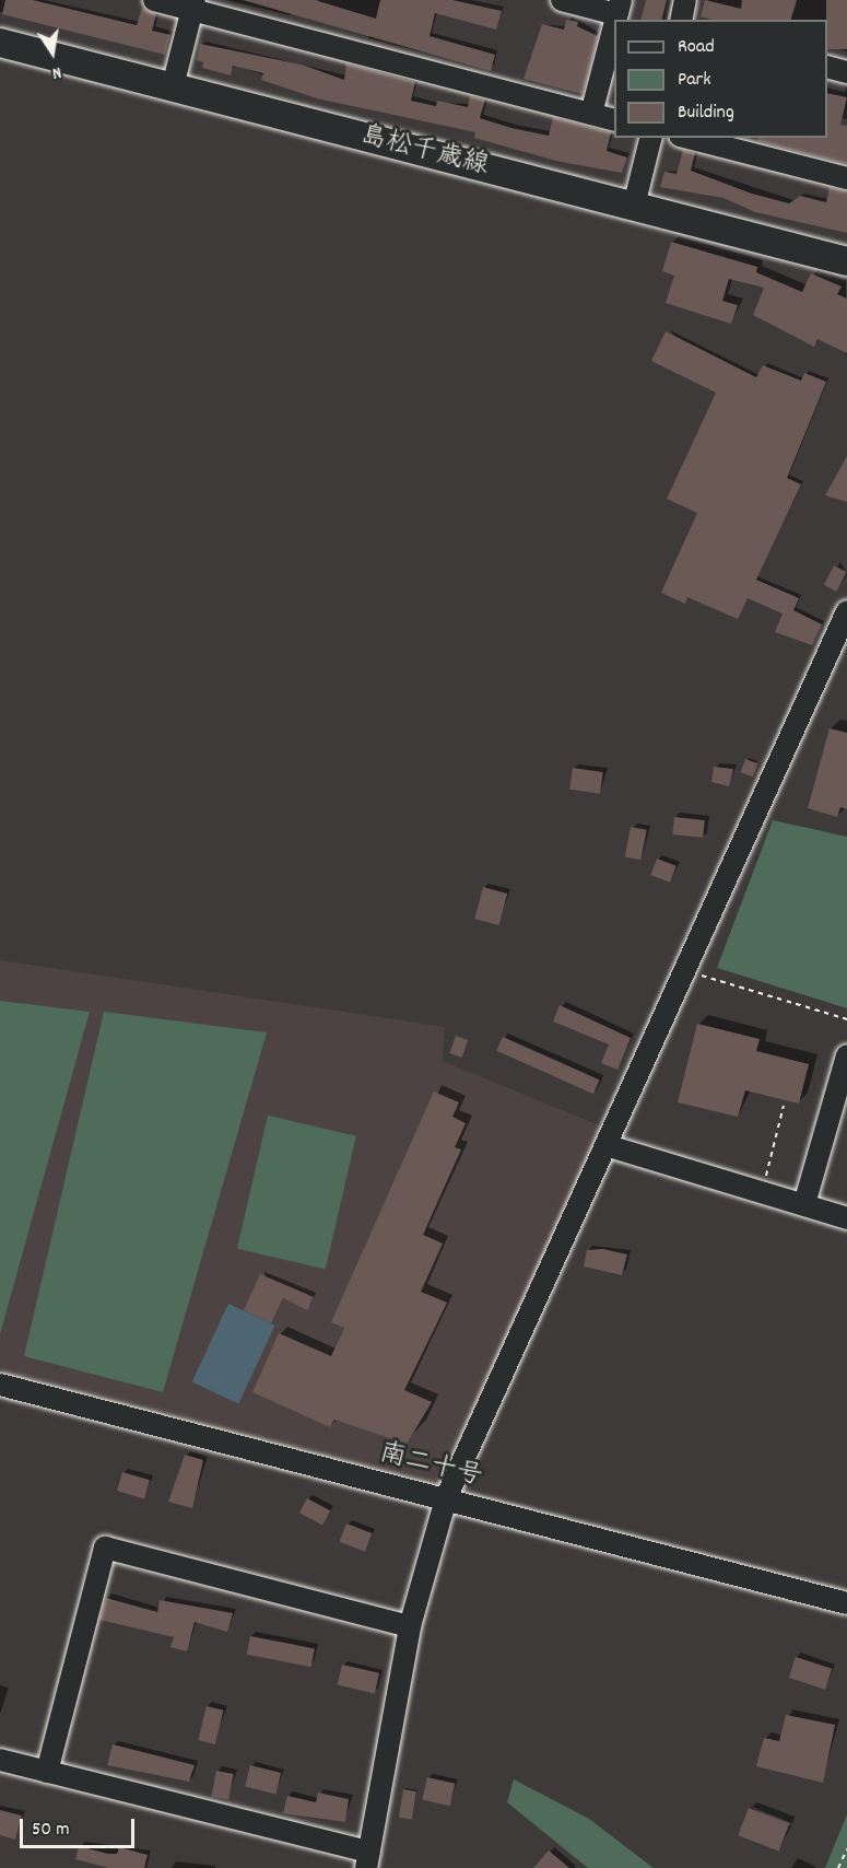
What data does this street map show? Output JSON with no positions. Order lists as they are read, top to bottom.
{
  "streets": {
    "main road": ["島松千歳線"],
    "street": ["南二十号"]
  },
  "legend": ["Road", "Park", "Building"],
  "scale_bar": "50 m",
  "north": "bottom"
}
